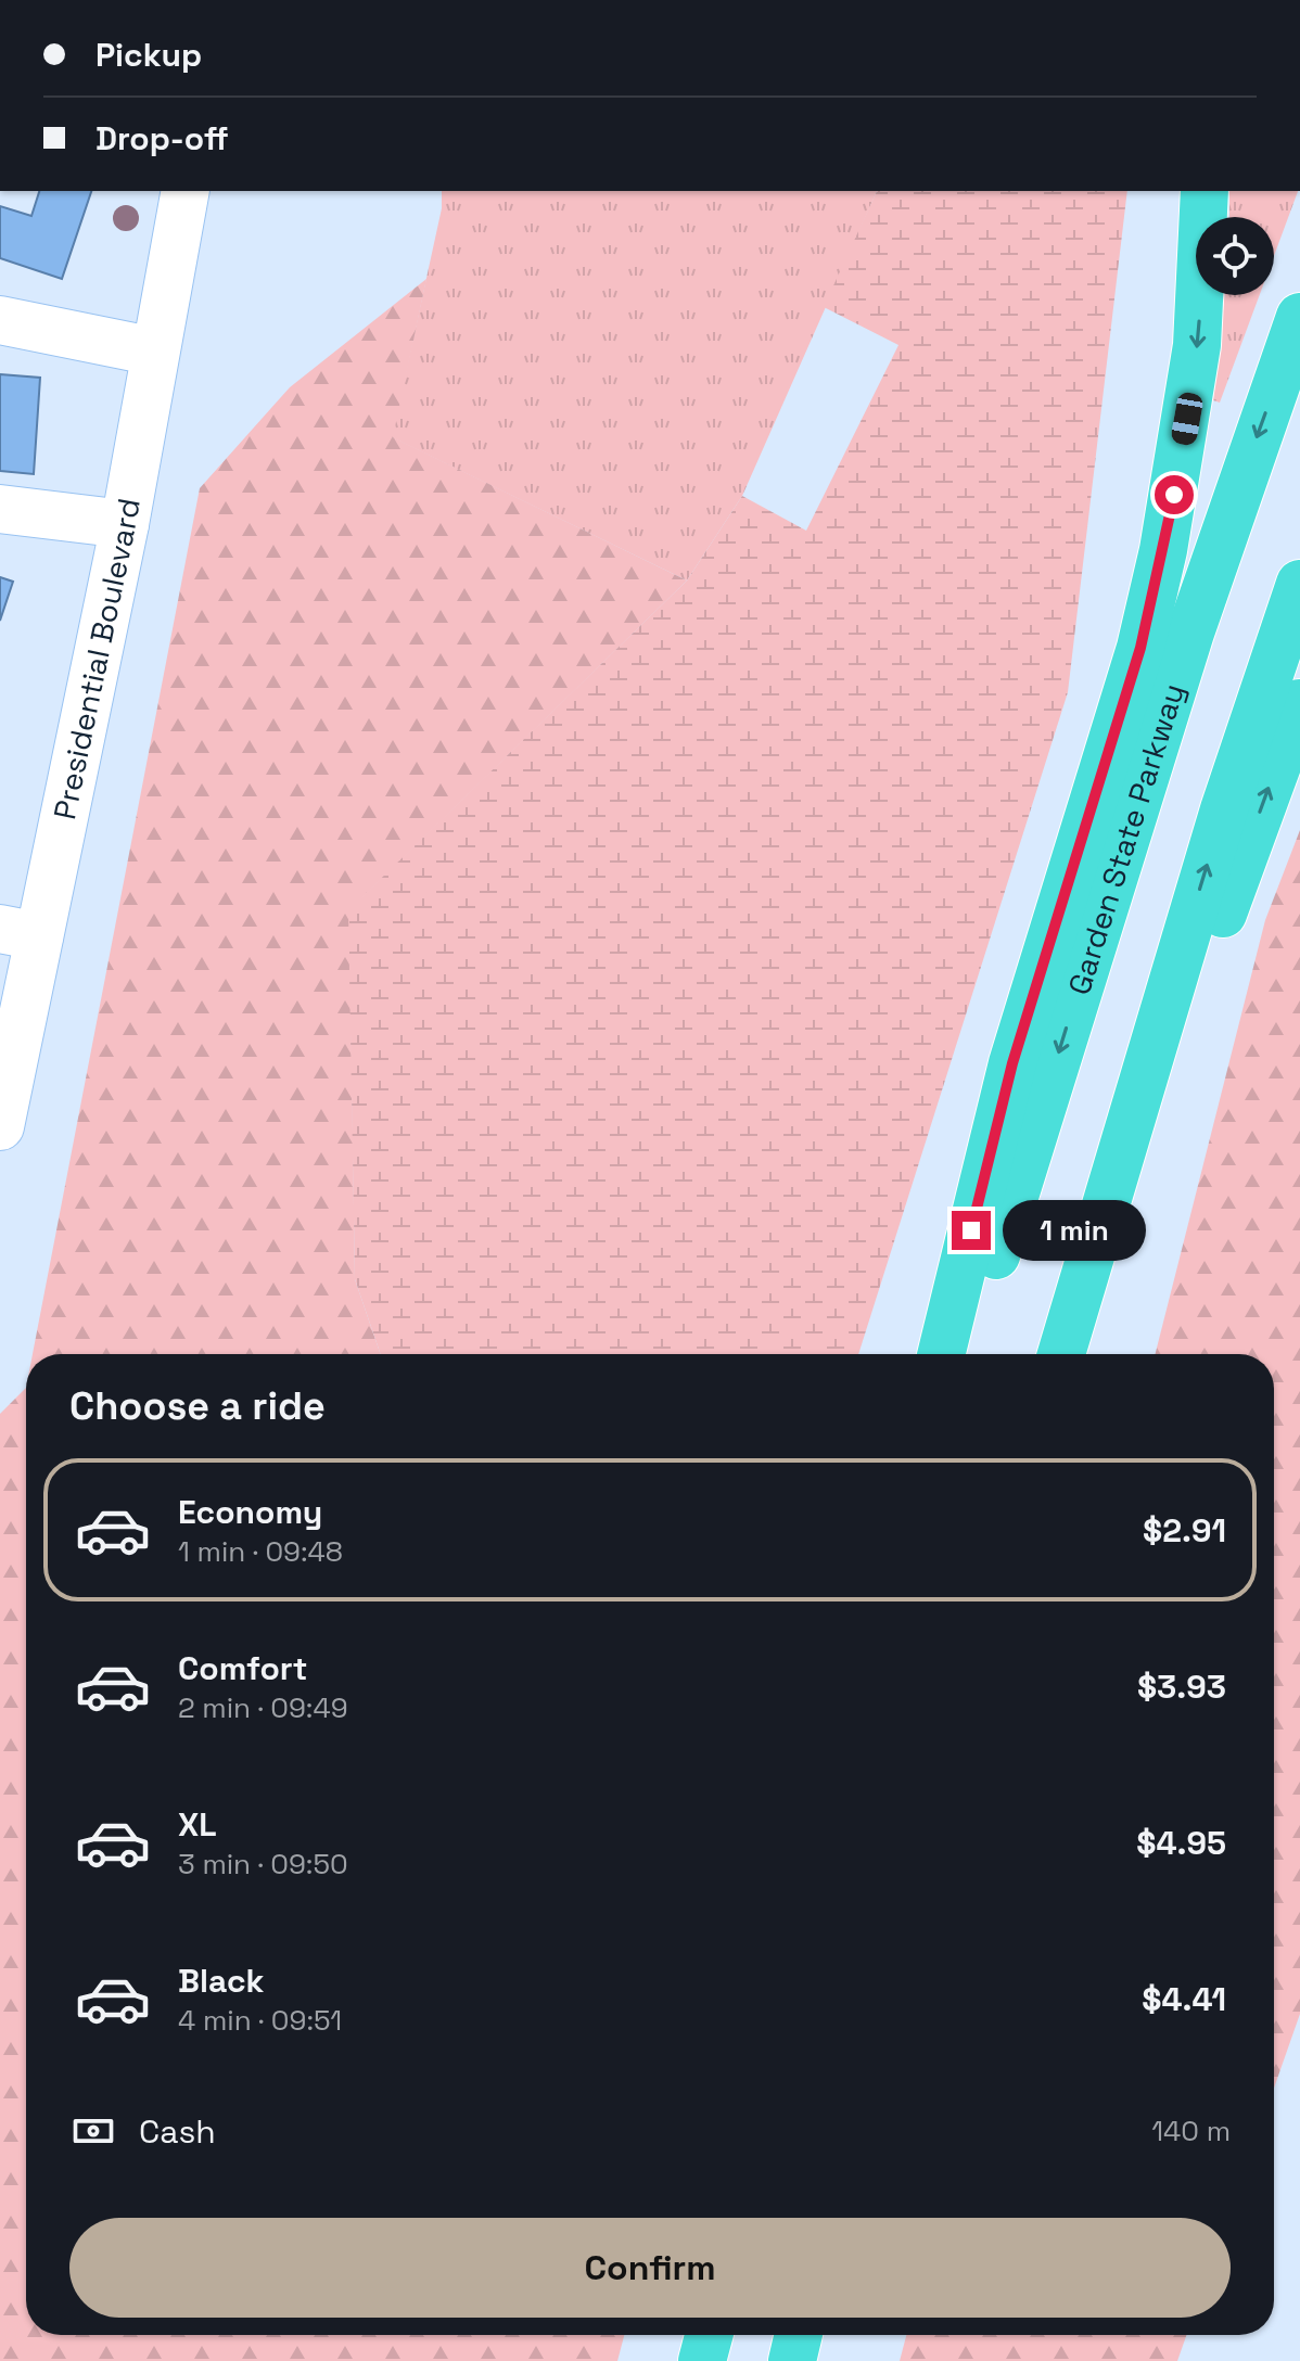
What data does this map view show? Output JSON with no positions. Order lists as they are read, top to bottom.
{
  "streets": {
    "highway": ["Garden State Parkway"],
    "street": ["Presidential Boulevard"]
  },
  "page": {
    "banner": ["Pickup", "Drop-off"],
    "bubble": "1 min",
    "heading": "Choose a ride",
    "list": [
      {
        "name": "Economy",
        "note": "1 min · 09:48",
        "value": "$2.91"
      },
      {
        "name": "Comfort",
        "note": "2 min · 09:49",
        "value": "$3.93"
      },
      {
        "name": "XL",
        "note": "3 min · 09:50",
        "value": "$4.95"
      },
      {
        "name": "Black",
        "note": "4 min · 09:51",
        "value": "$4.41"
      }
    ],
    "pay": ["Cash", "140 m"],
    "buttons": "Confirm"
  }
}
